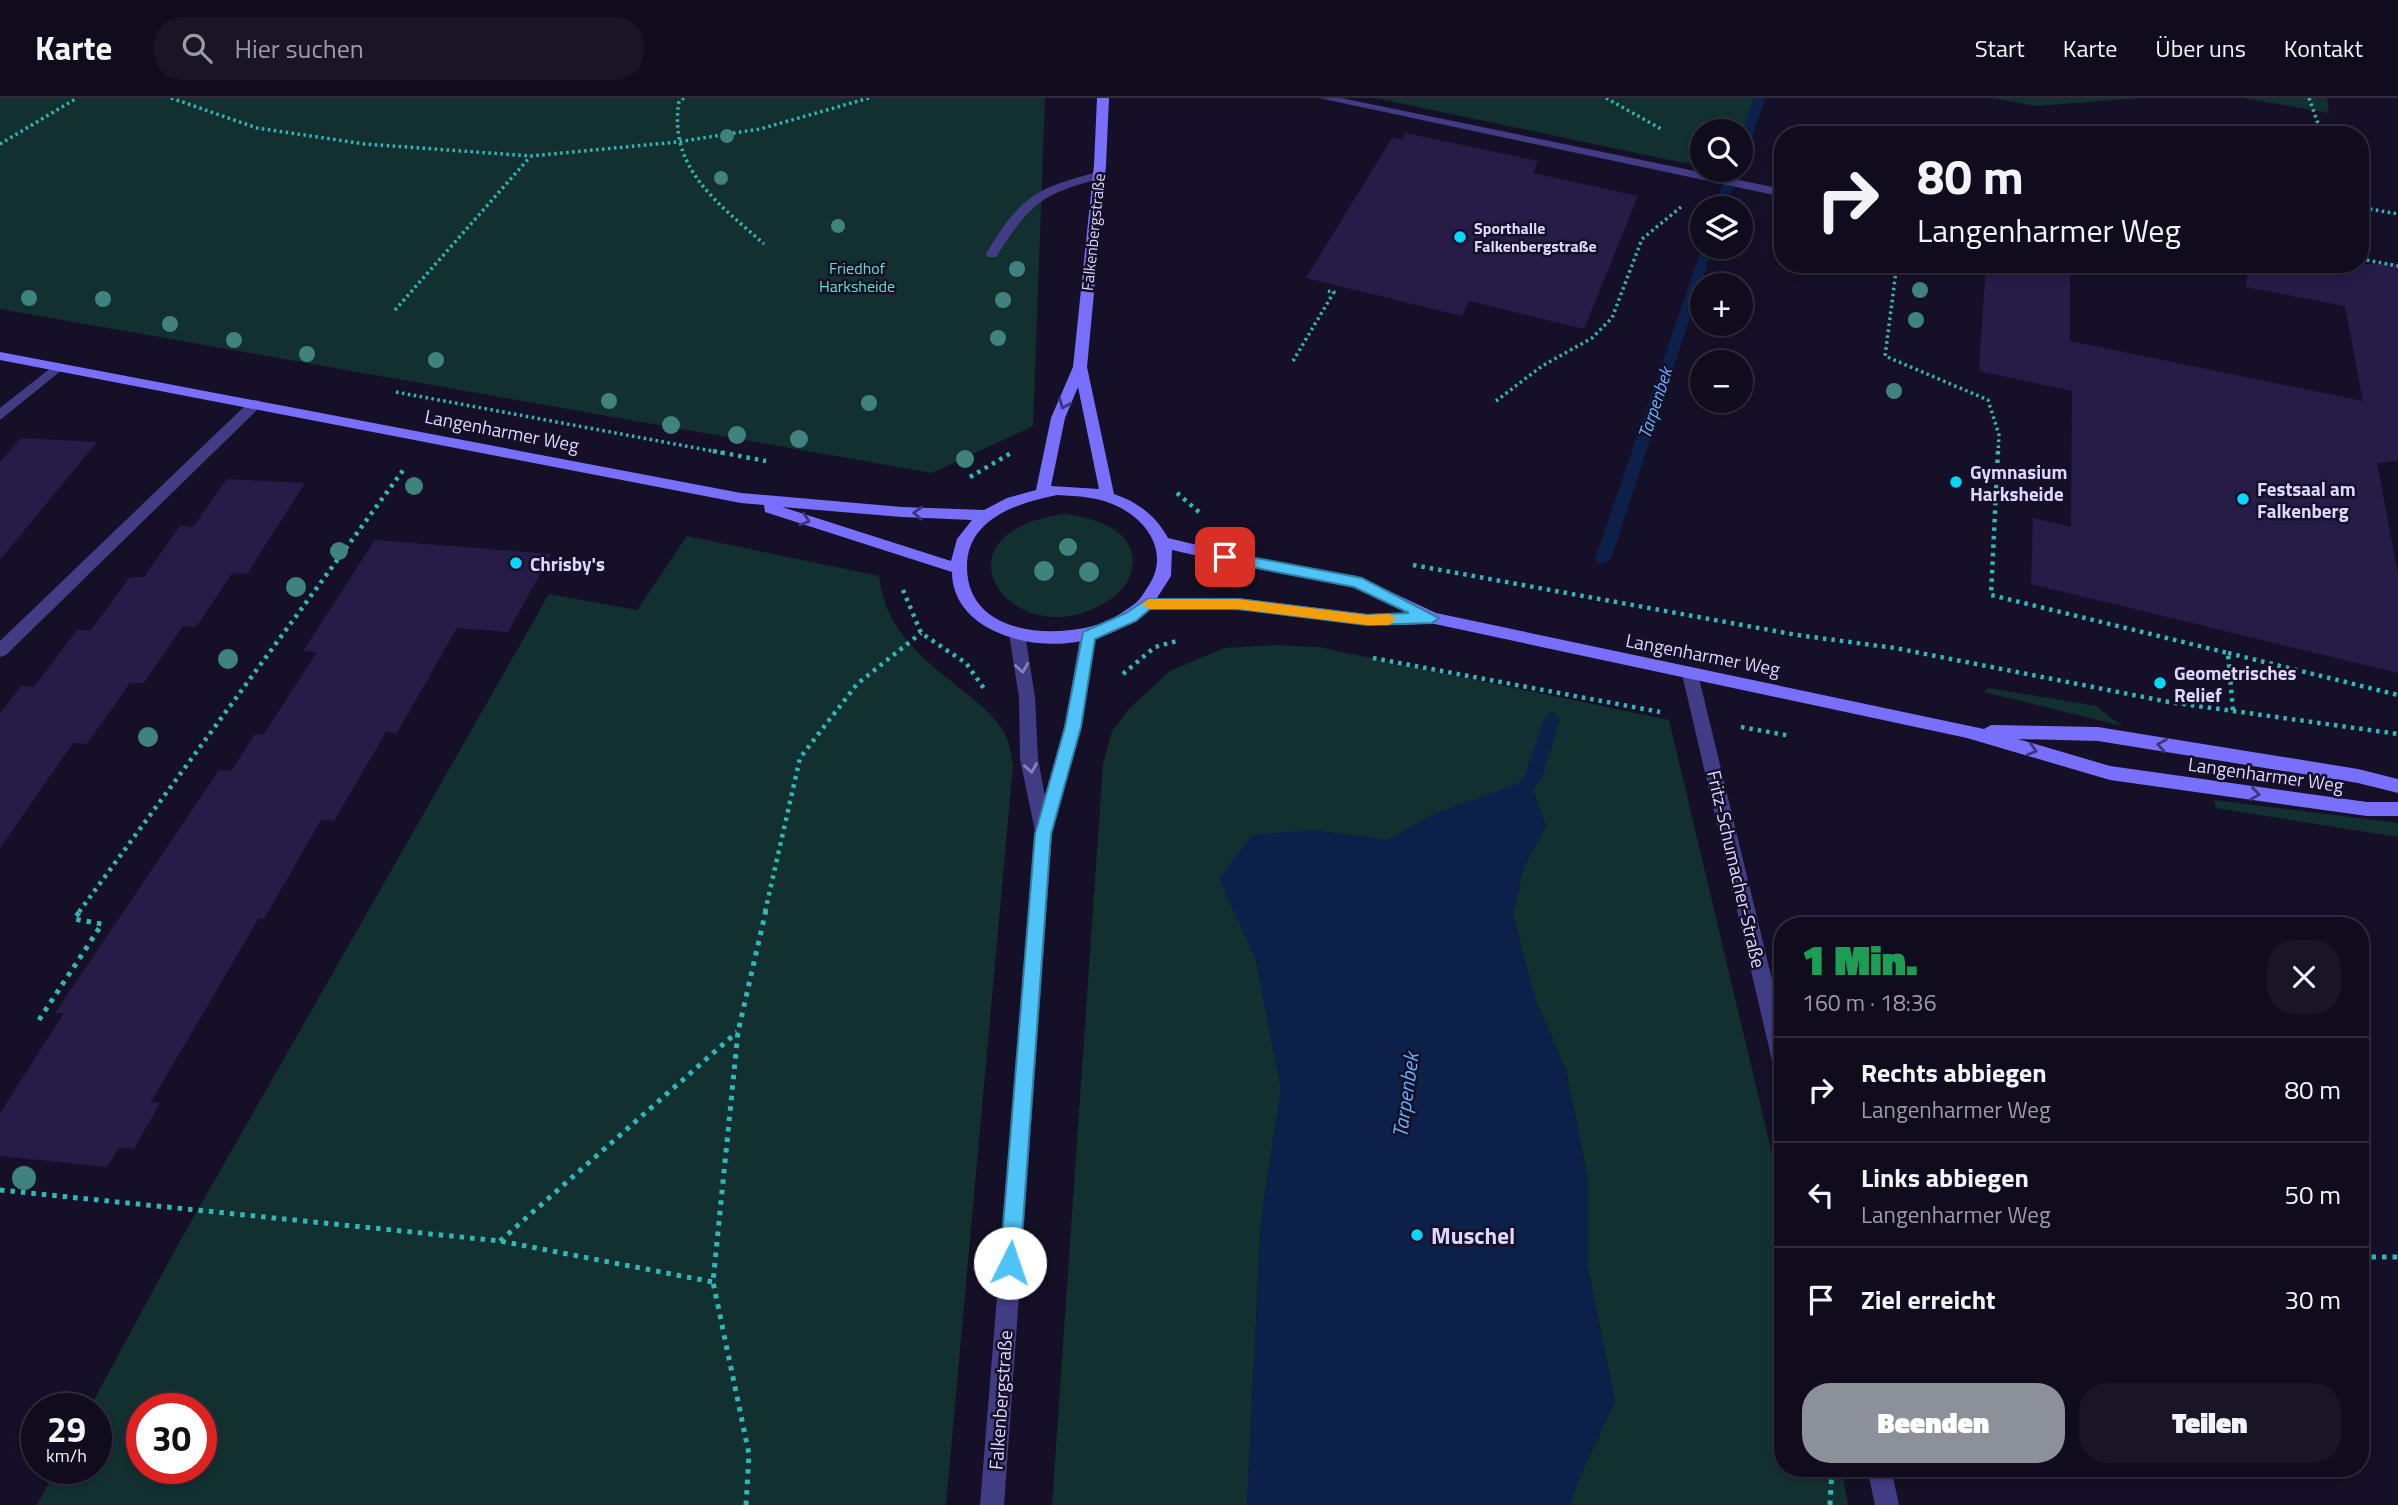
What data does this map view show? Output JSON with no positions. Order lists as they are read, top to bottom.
{
  "streets": {
    "main road": ["Falkenbergstraße", "Langenharmer Weg"],
    "street": ["Fritz-Schumacher-Straße"]
  },
  "crossings": [
    ["Falkenbergstraße", "Langenharmer Weg"],
    ["Langenharmer Weg", "Fritz-Schumacher-Straße"]
  ],
  "water": ["Tarpenbek"],
  "parks": ["Friedhof Harksheide"],
  "places": [
    "Sporthalle Falkenbergstraße",
    "Gymnasium Harksheide",
    "Festsaal am Falkenberg",
    "Chrisby's",
    "Geometrisches Relief",
    "Muschel"
  ],
  "page": {
    "header": "Karte",
    "search": "Hier suchen",
    "nav": [
      "Start",
      "Karte",
      "Über uns",
      "Kontakt"
    ],
    "map_buttons": ["+", "−"],
    "turn": ["80 m", "Langenharmer Weg"],
    "heading": ["1 Min.", "160 m · 18:36"],
    "list": [
      {
        "name": "Rechts abbiegen",
        "note": "Langenharmer Weg",
        "value": "80 m"
      },
      {
        "name": "Links abbiegen",
        "note": "Langenharmer Weg",
        "value": "50 m"
      },
      {
        "name": "Ziel erreicht",
        "value": "30 m"
      }
    ],
    "buttons": ["Beenden", "Teilen"],
    "speed": "29 km/h",
    "limit": "30"
  }
}
